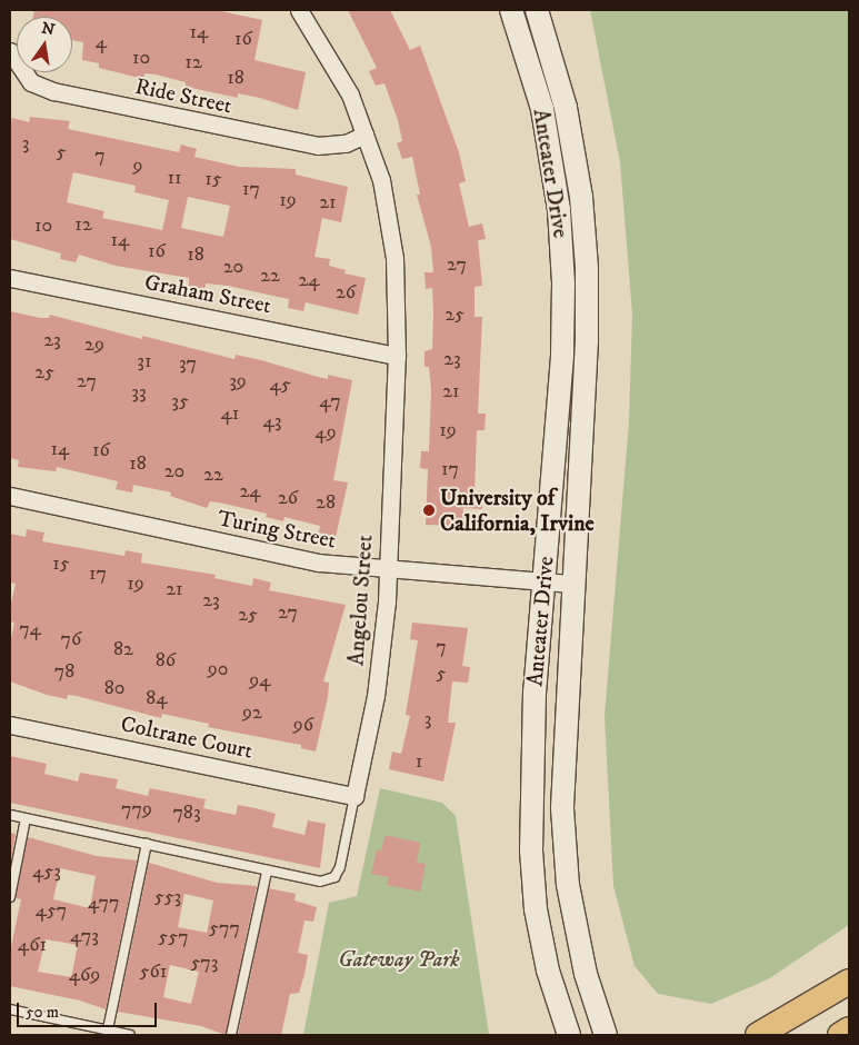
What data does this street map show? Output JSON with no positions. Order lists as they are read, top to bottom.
{
  "streets": {
    "main road": ["Anteater Drive"],
    "street": [
      "Ride Street",
      "Graham Street",
      "Turing Street",
      "Angelou Street",
      "Coltrane Court"
    ]
  },
  "crossings": [
    ["Ride Street", "Angelou Street"],
    ["Anteater Drive", "Turing Street"],
    ["Graham Street", "Angelou Street"],
    ["Turing Street", "Angelou Street"],
    ["Angelou Street", "Coltrane Court"]
  ],
  "parks": ["Gateway Park"],
  "places": ["University of California, Irvine"],
  "house_numbers": [
    "14",
    "16",
    "4",
    "10",
    "12",
    "18",
    "3",
    "5",
    "7",
    "9",
    "11",
    "15",
    "17",
    "19",
    "21",
    "12",
    "10",
    "14",
    "16",
    "18",
    "27",
    "20",
    "22",
    "24",
    "26",
    "25",
    "23",
    "29",
    "23",
    "31",
    "37",
    "25",
    "27",
    "39",
    "45",
    "21",
    "33",
    "35",
    "47",
    "41",
    "43",
    "19",
    "49",
    "14",
    "16",
    "18",
    "17",
    "20",
    "22",
    "24",
    "26",
    "28",
    "15",
    "17",
    "19",
    "21",
    "23",
    "27",
    "25",
    "74",
    "76",
    "7",
    "82",
    "86",
    "90",
    "78",
    "5",
    "94",
    "80",
    "84",
    "92",
    "3",
    "96",
    "1",
    "779",
    "783",
    "453",
    "553",
    "477",
    "457",
    "577",
    "473",
    "557",
    "461",
    "573",
    "561",
    "469"
  ],
  "scale_bar": "50 m",
  "north": "top"
}
